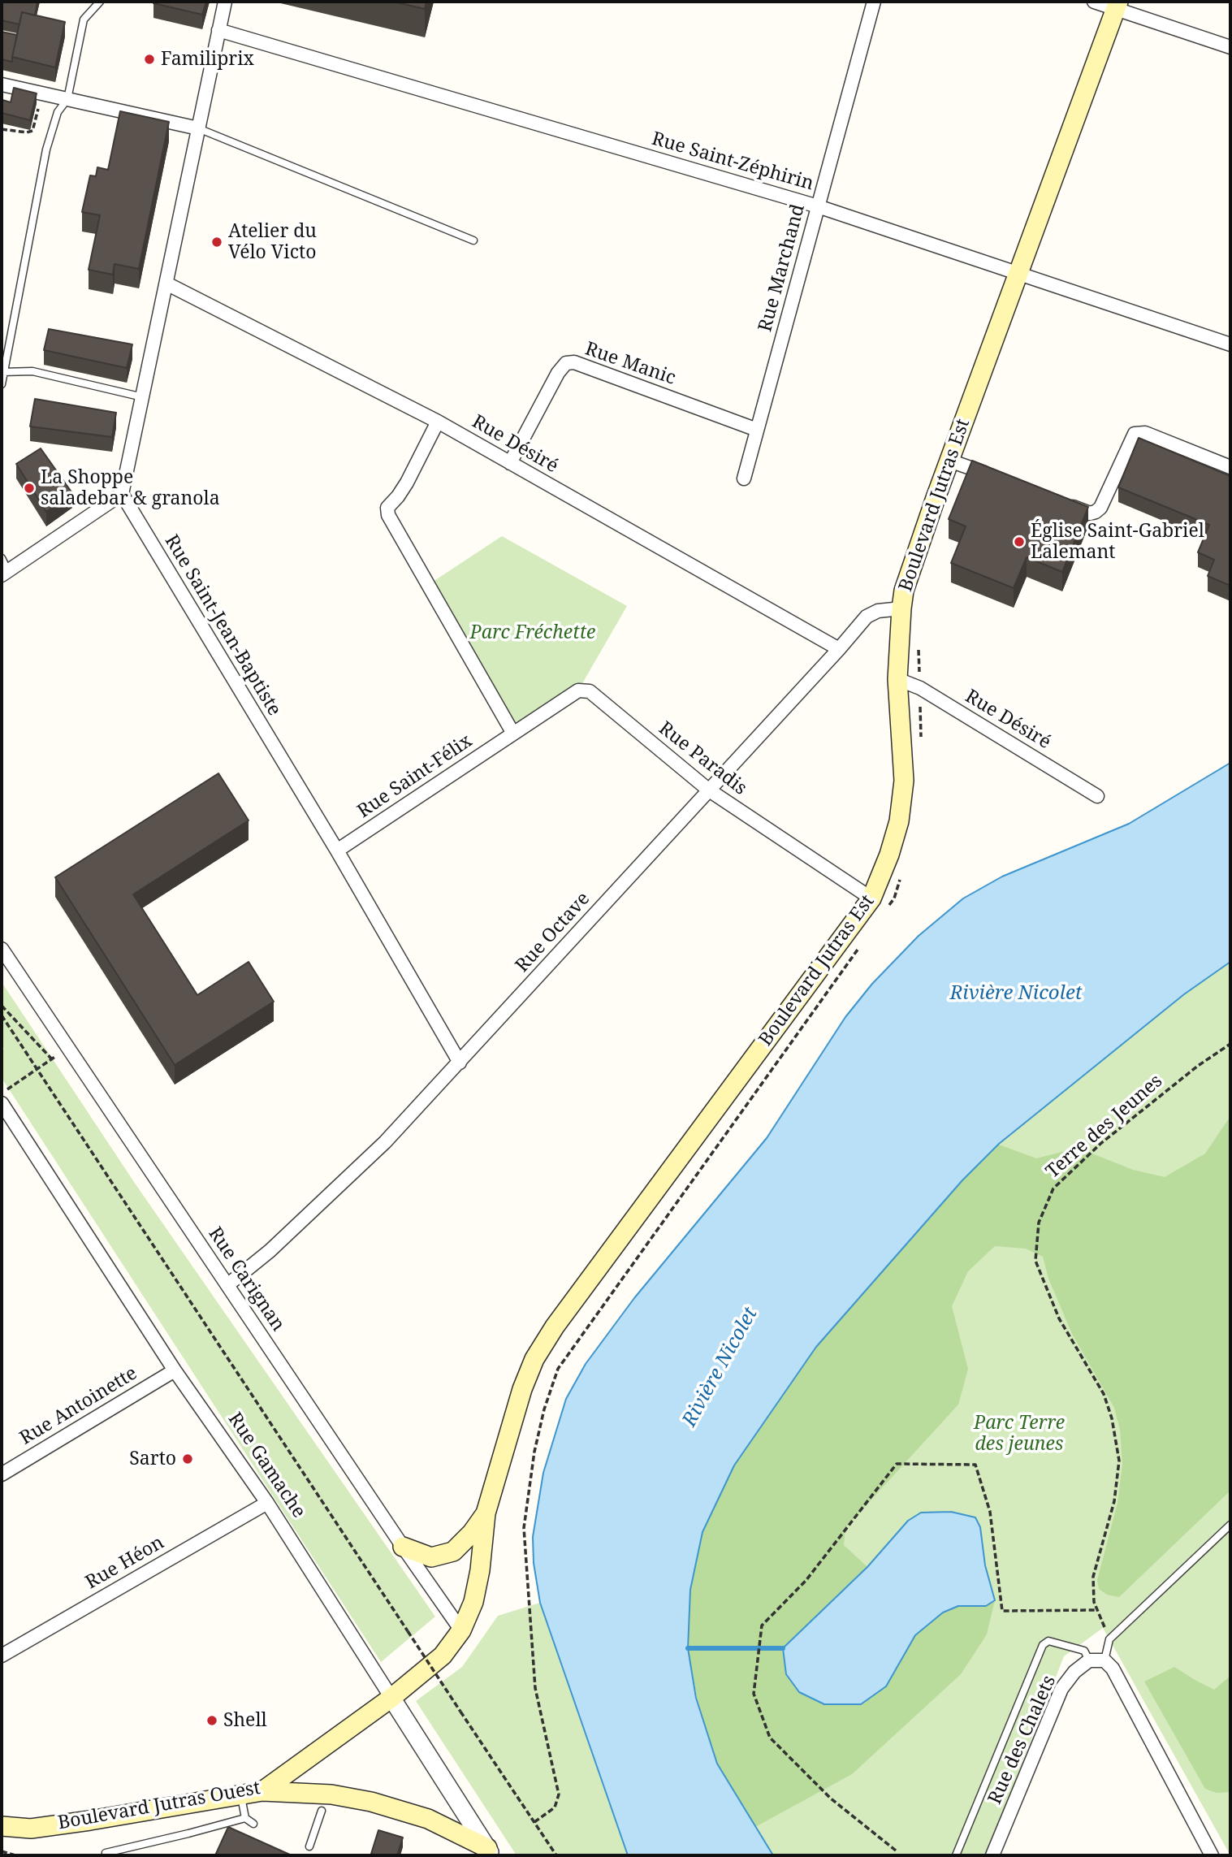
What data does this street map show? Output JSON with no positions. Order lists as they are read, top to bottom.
{
  "streets": {
    "main road": ["Boulevard Jutras Est", "Boulevard Jutras Ouest"],
    "street": [
      "Rue Saint-Zéphirin",
      "Rue Marchand",
      "Rue Manic",
      "Rue Désiré",
      "Rue Saint-Jean-Baptiste",
      "Rue Paradis",
      "Rue Saint-Félix",
      "Rue Octave",
      "Rue Carignan",
      "Rue Antoinette",
      "Rue Gamache",
      "Rue Héon",
      "Rue des Chalets"
    ],
    "path": ["Terre des Jeunes"]
  },
  "crossings": [
    ["Rue Saint-Zéphirin", "Rue Marchand"],
    ["Rue Saint-Zéphirin", "Boulevard Jutras Est"],
    ["Rue Marchand", "Rue Manic"],
    ["Rue Manic", "Rue Désiré"],
    ["Rue Désiré", "Boulevard Jutras Est"],
    ["Rue Désiré", "Rue Octave"],
    ["Boulevard Jutras Est", "Rue Paradis"],
    ["Boulevard Jutras Est", "Rue Octave"],
    ["Boulevard Jutras Est", "Rue Carignan"],
    ["Boulevard Jutras Est", "Rue Gamache"],
    ["Boulevard Jutras Est", "Boulevard Jutras Ouest"],
    ["Rue Saint-Jean-Baptiste", "Rue Saint-Félix"],
    ["Rue Saint-Jean-Baptiste", "Rue Octave"],
    ["Rue Paradis", "Rue Saint-Félix"],
    ["Rue Paradis", "Rue Octave"],
    ["Rue Octave", "Rue Carignan"],
    ["Rue Antoinette", "Rue Gamache"],
    ["Rue Gamache", "Rue Héon"],
    ["Rue Gamache", "Boulevard Jutras Ouest"]
  ],
  "water": ["Rivière Nicolet"],
  "parks": ["Parc Fréchette", "Parc Terre des jeunes"],
  "places": [
    "Familiprix",
    "Atelier du Vélo Victo",
    "La Shoppe saladebar & granola",
    "Église Saint-Gabriel Lalemant",
    "Sarto",
    "Shell"
  ]
}
